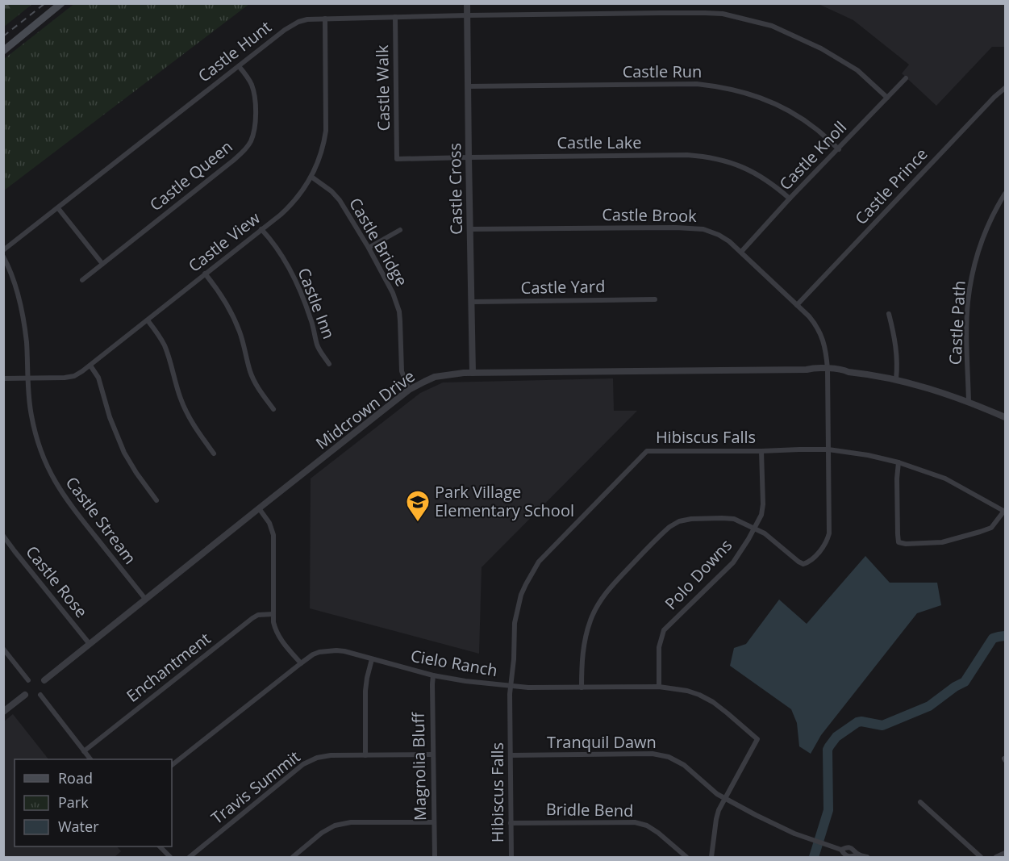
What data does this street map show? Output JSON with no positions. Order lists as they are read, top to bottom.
{
  "streets": {
    "street": [
      "Castle Hunt",
      "Castle Run",
      "Castle Walk",
      "Castle Lake",
      "Castle Knoll",
      "Castle Queen",
      "Castle Prince",
      "Castle Cross",
      "Castle Brook",
      "Castle View",
      "Castle Bridge",
      "Castle Yard",
      "Castle Inn",
      "Castle Path",
      "Midcrown Drive",
      "Hibiscus Falls",
      "Castle Stream",
      "Polo Downs",
      "Castle Rose",
      "Cielo Ranch",
      "Enchantment",
      "Tranquil Dawn",
      "Magnolia Bluff",
      "Travis Summit",
      "Bridle Bend"
    ]
  },
  "crossings": [
    ["Castle Hunt", "Castle Walk"],
    ["Castle Hunt", "Castle Knoll"],
    ["Castle Hunt", "Castle Queen"],
    ["Castle Hunt", "Castle Cross"],
    ["Castle Hunt", "Castle View"],
    ["Castle Run", "Castle Knoll"],
    ["Castle Run", "Castle Cross"],
    ["Castle Walk", "Castle Lake"],
    ["Castle Lake", "Castle Knoll"],
    ["Castle Lake", "Castle Cross"],
    ["Castle Knoll", "Castle Brook"],
    ["Castle Prince", "Castle Brook"],
    ["Castle Cross", "Castle Brook"],
    ["Castle Cross", "Castle Yard"],
    ["Castle Cross", "Midcrown Drive"],
    ["Castle Brook", "Midcrown Drive"],
    ["Castle Brook", "Hibiscus Falls"],
    ["Castle Brook", "Polo Downs"],
    ["Castle View", "Castle Bridge"],
    ["Castle View", "Castle Inn"],
    ["Castle View", "Castle Stream"],
    ["Castle Bridge", "Midcrown Drive"],
    ["Castle Path", "Midcrown Drive"],
    ["Midcrown Drive", "Castle Stream"],
    ["Midcrown Drive", "Castle Rose"],
    ["Hibiscus Falls", "Polo Downs"],
    ["Hibiscus Falls", "Cielo Ranch"],
    ["Hibiscus Falls", "Tranquil Dawn"],
    ["Hibiscus Falls", "Bridle Bend"],
    ["Polo Downs", "Cielo Ranch"],
    ["Cielo Ranch", "Tranquil Dawn"],
    ["Cielo Ranch", "Magnolia Bluff"],
    ["Magnolia Bluff", "Travis Summit"]
  ],
  "places": {
    "school or university": ["Park Village Elementary School"]
  },
  "legend": ["Road", "Park", "Water"]
}
